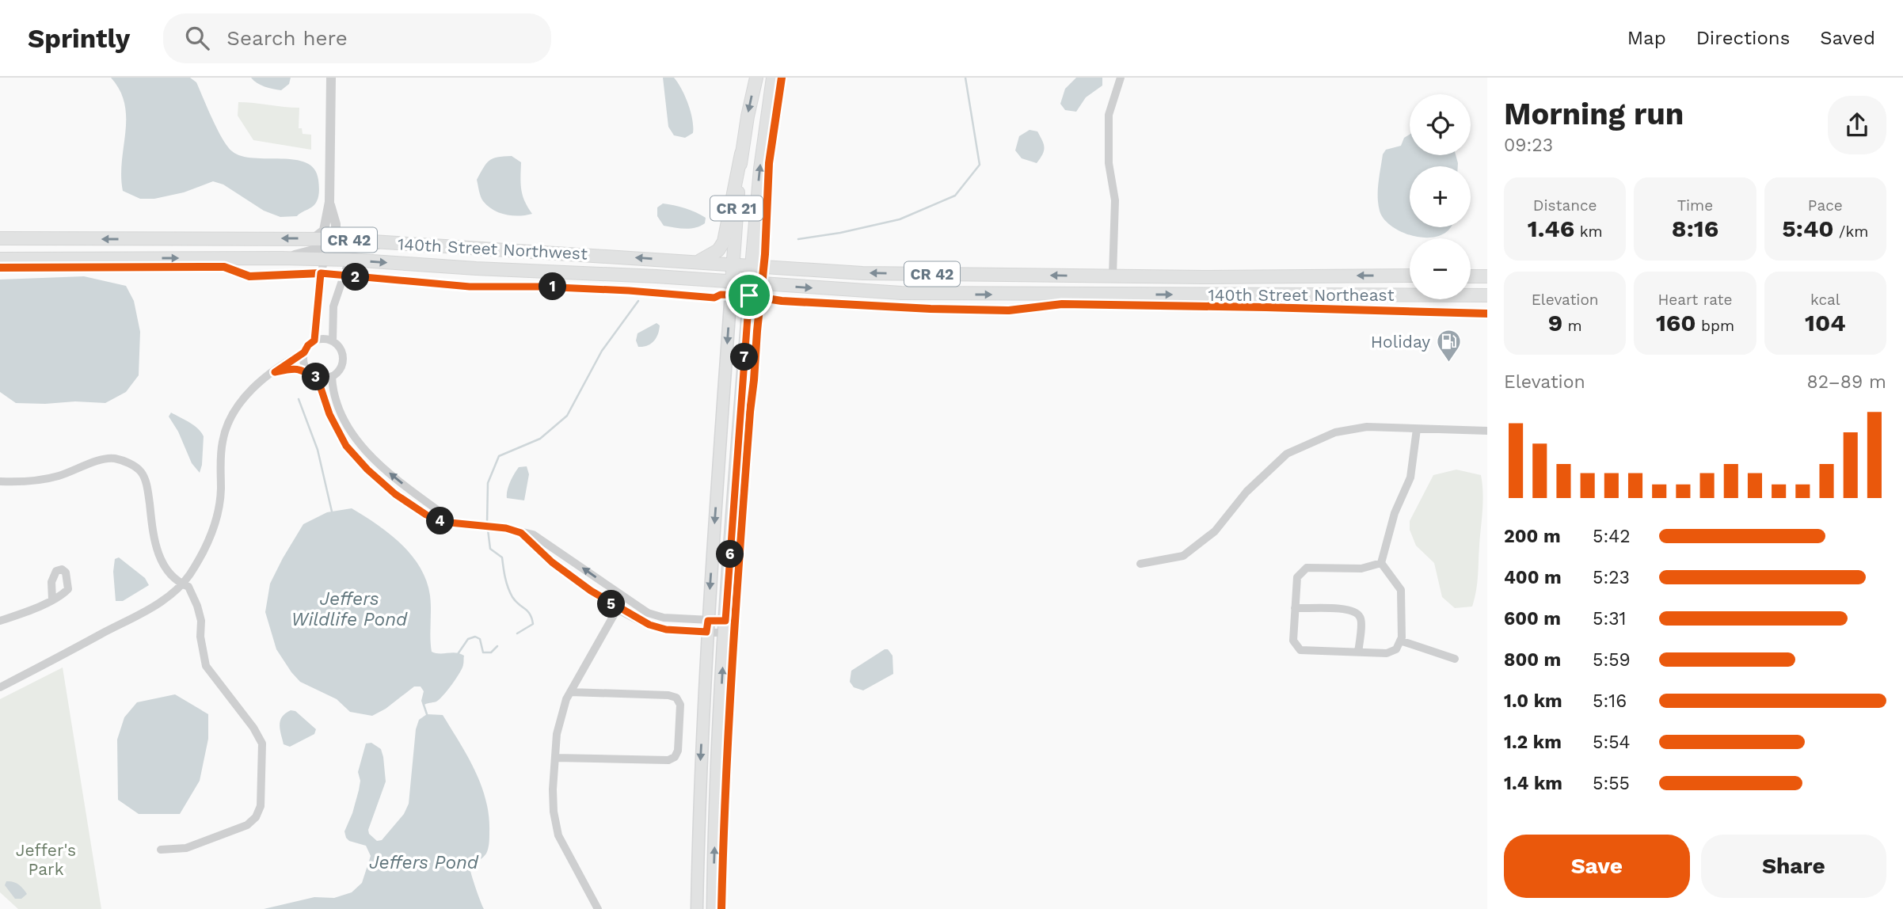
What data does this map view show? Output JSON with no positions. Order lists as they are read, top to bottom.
{
  "streets": {
    "main road": [
      "CR 21",
      "CR 42",
      "140th Street Northwest",
      "140th Street Northeast"
    ]
  },
  "crossings": [
    ["CR 21", "140th Street Northwest"],
    ["CR 21", "140th Street Northeast"],
    ["140th Street Northwest", "140th Street Northeast"]
  ],
  "water": ["Jeffers Wildlife Pond", "Jeffers Pond"],
  "parks": ["Jeffer's Park"],
  "places": {
    "fuel station": ["Holiday"]
  },
  "page": {
    "header": "Sprintly",
    "search": "Search here",
    "nav": ["Map", "Directions", "Saved"],
    "heading": ["Morning run", "09:23"],
    "map_buttons": ["+", "−"],
    "stats": [
      ["Distance", "1.46 km"],
      ["Time", "8:16"],
      ["Pace", "5:40 /km"],
      ["Elevation", "9 m"],
      ["Heart rate", "160 bpm"],
      ["kcal", "104"]
    ],
    "pins": [
      "2",
      "1",
      "7",
      "3",
      "4",
      "6",
      "5"
    ],
    "chart": ["Elevation", "82–89 m"],
    "list": [
      {
        "name": "200 m",
        "note": "5:42"
      },
      {
        "name": "400 m",
        "note": "5:23"
      },
      {
        "name": "600 m",
        "note": "5:31"
      },
      {
        "name": "800 m",
        "note": "5:59"
      },
      {
        "name": "1.0 km",
        "note": "5:16"
      },
      {
        "name": "1.2 km",
        "note": "5:54"
      },
      {
        "name": "1.4 km",
        "note": "5:55"
      }
    ],
    "buttons": ["Save", "Share"]
  }
}
